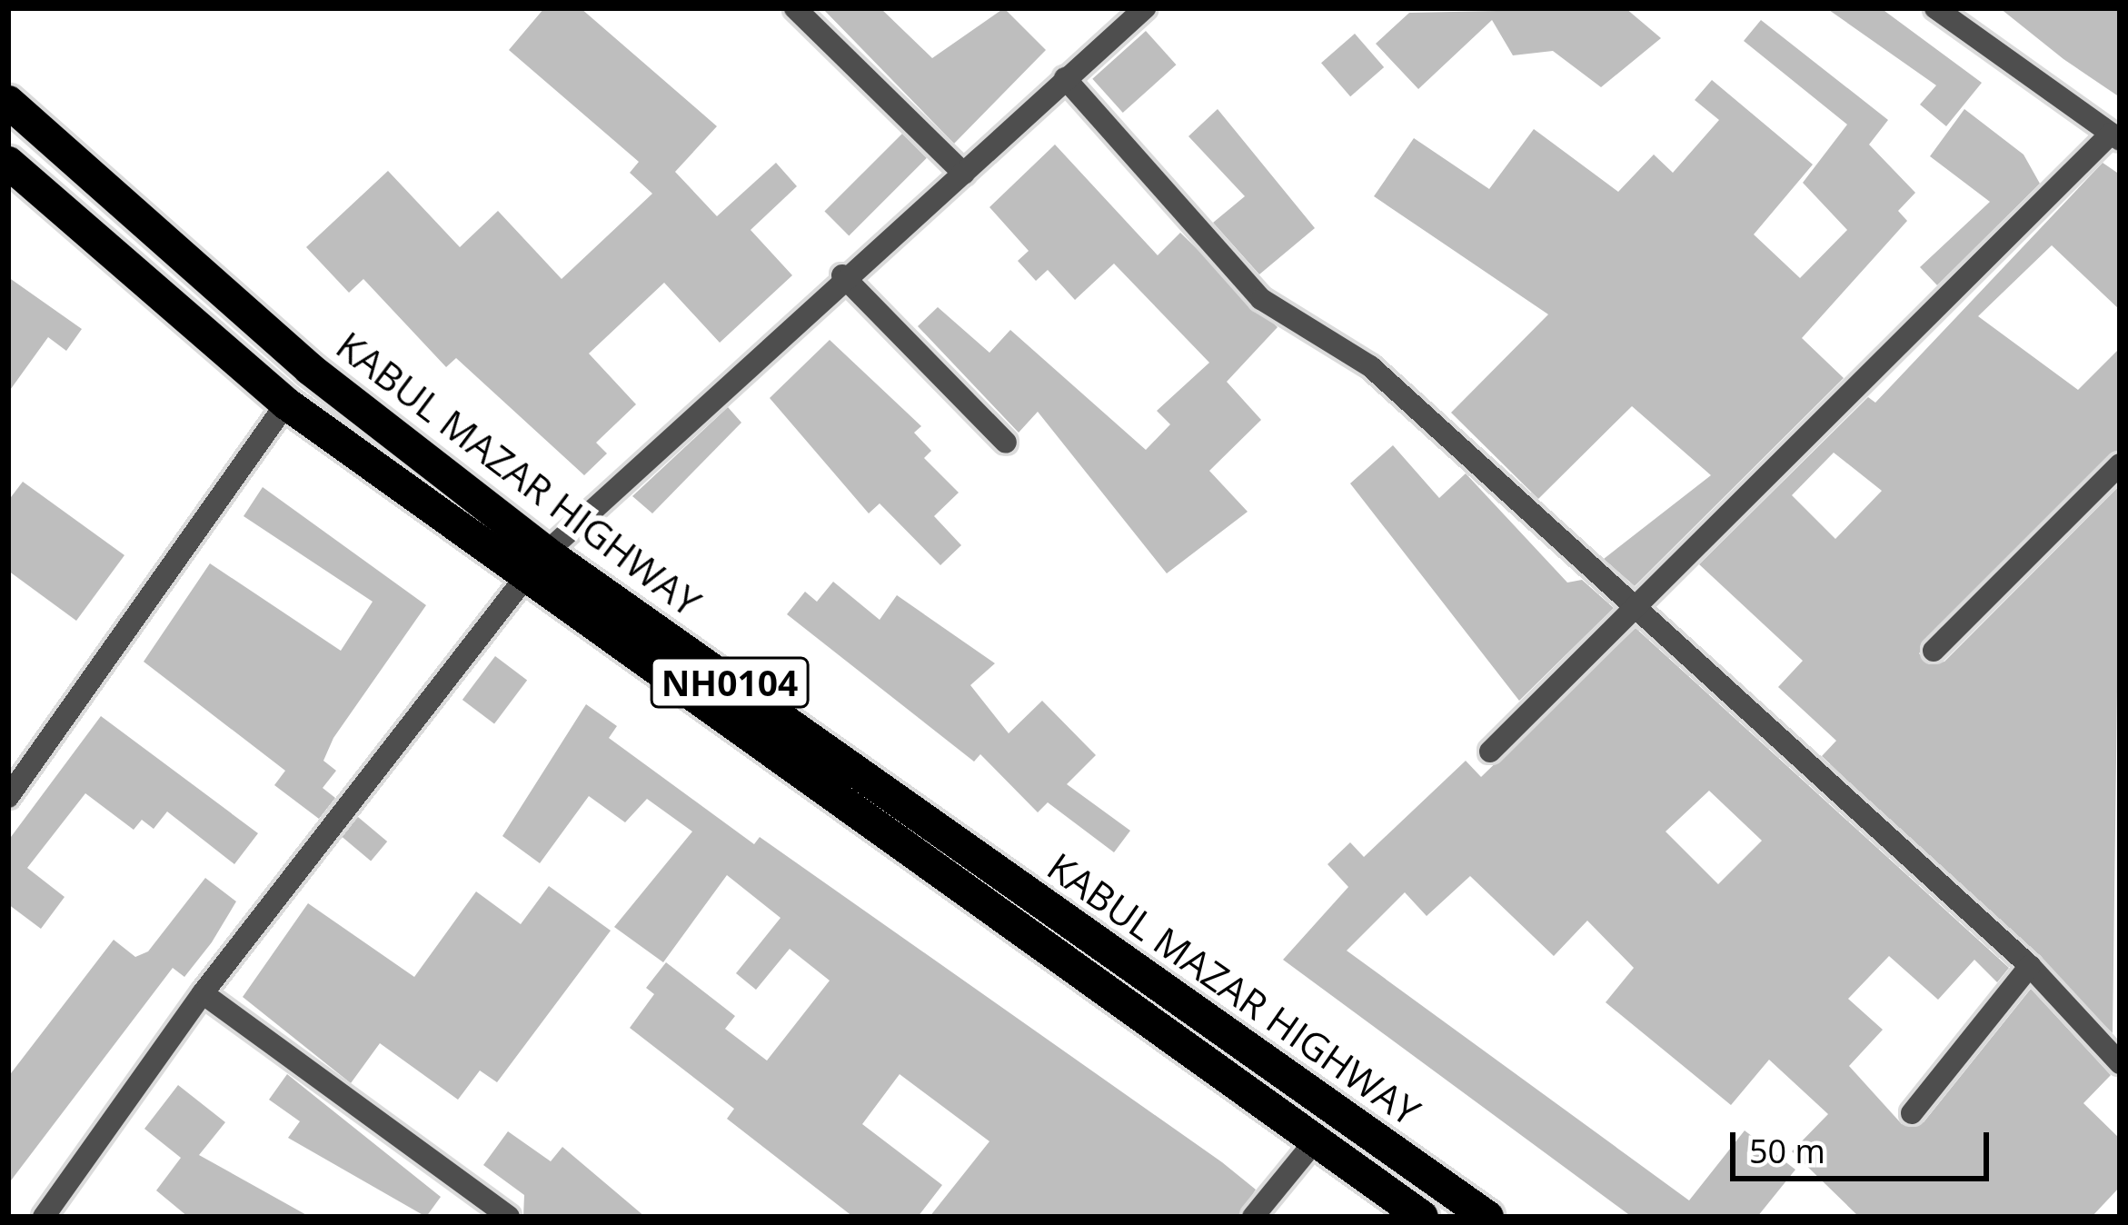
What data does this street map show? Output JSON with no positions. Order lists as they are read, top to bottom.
{
  "streets": {
    "highway": ["KABUL MAZAR HIGHWAY", "NH0104"]
  },
  "scale_bar": "50 m"
}
